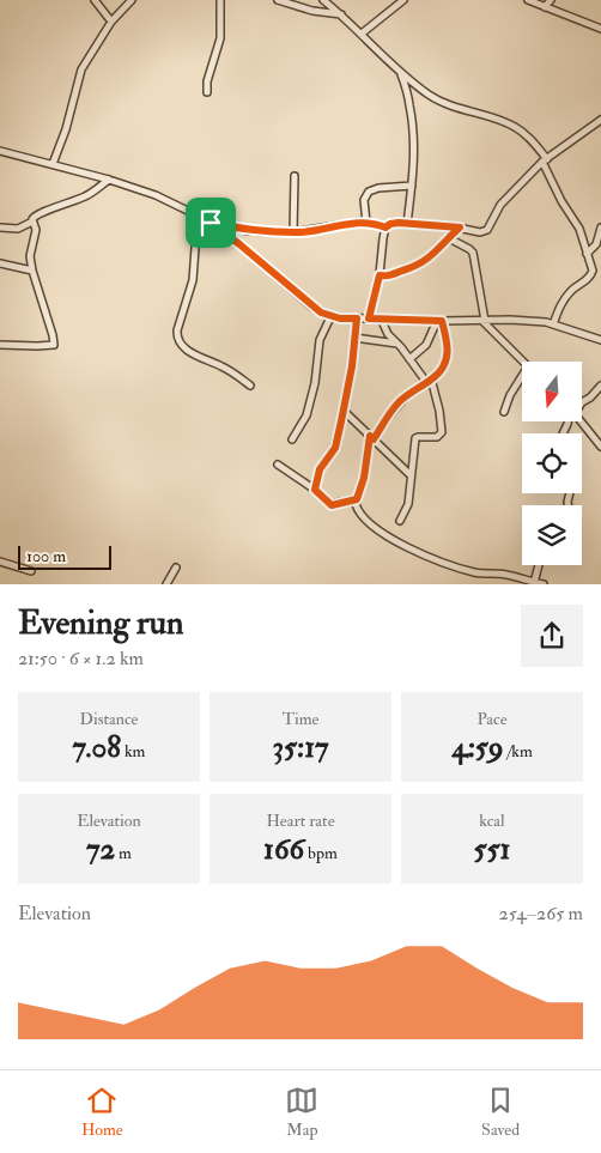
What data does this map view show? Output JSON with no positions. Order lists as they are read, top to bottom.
{
  "scale_bar": "100 m",
  "north": "bottom",
  "page": {
    "scale": "100 m",
    "heading": ["Evening run", "21:50 · 6 × 1.2 km"],
    "stats": [
      ["Distance", "7.08 km"],
      ["Time", "35:17"],
      ["Pace", "4:59 /km"],
      ["Elevation", "72 m"],
      ["Heart rate", "166 bpm"],
      ["kcal", "551"]
    ],
    "chart": ["Elevation", "254–265 m"],
    "tabs": ["Home", "Map", "Saved"]
  }
}
